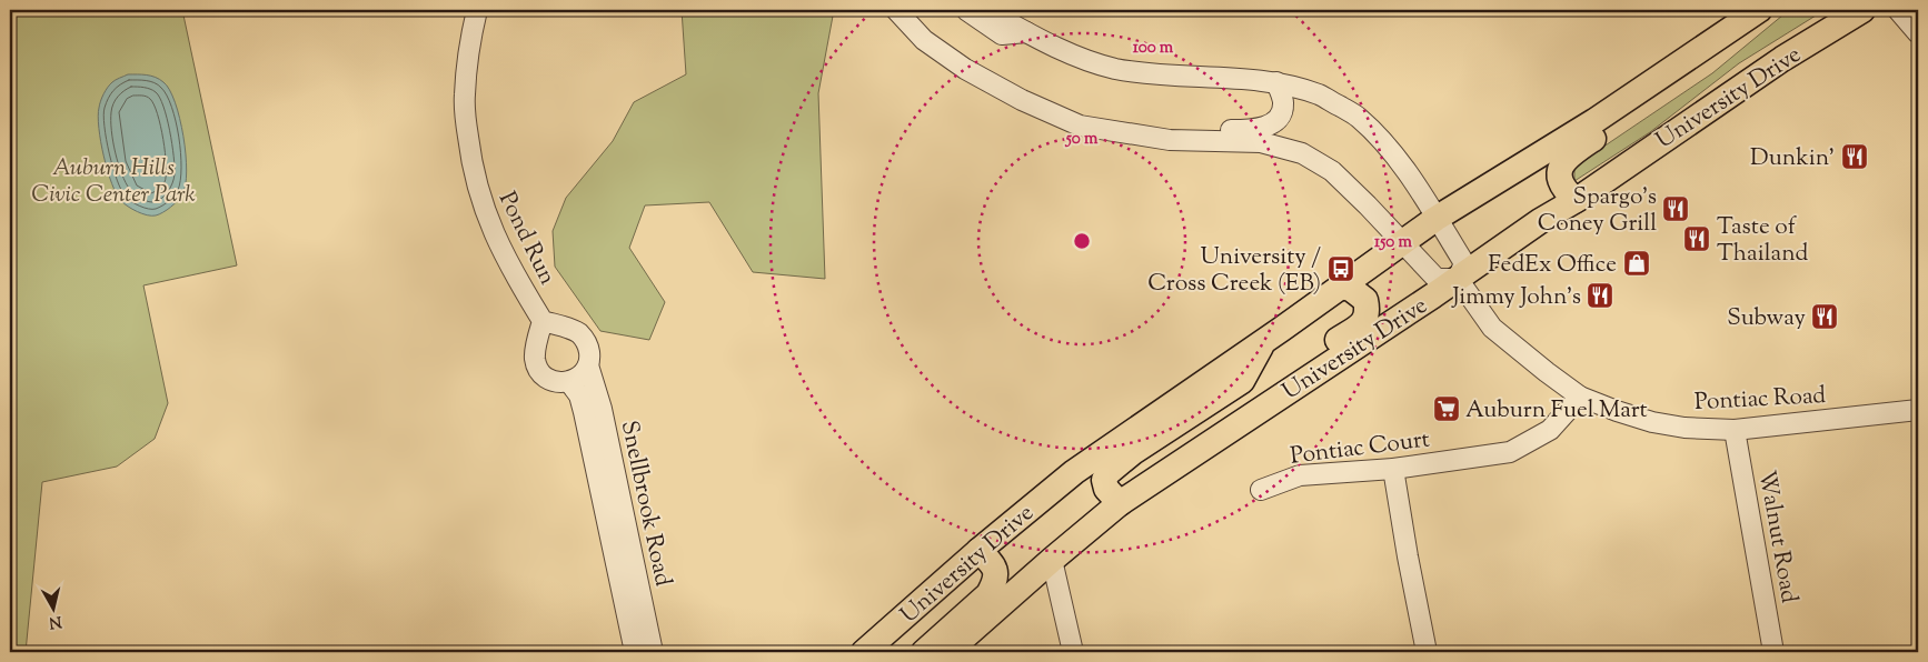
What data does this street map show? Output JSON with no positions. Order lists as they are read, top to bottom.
{
  "streets": {
    "main road": ["University Drive"],
    "street": [
      "Pond Run",
      "Pontiac Road",
      "Pontiac Court",
      "Snellbrook Road",
      "Walnut Road"
    ]
  },
  "crossings": [
    ["University Drive", "Pontiac Road"],
    ["Pond Run", "Snellbrook Road"],
    ["Pontiac Road", "Pontiac Court"],
    ["Pontiac Road", "Walnut Road"]
  ],
  "parks": ["Auburn Hills Civic Center Park"],
  "places": {
    "restaurant": [
      "Dunkin'",
      "Spargo's Coney Grill",
      "Taste of Thailand",
      "Jimmy John's",
      "Subway"
    ],
    "shop": ["FedEx Office"],
    "bus stop": ["University / Cross Creek (EB)"],
    "supermarket": ["Auburn Fuel Mart"]
  },
  "north": "bottom",
  "rings": ["100 m", "50 m", "150 m"]
}
